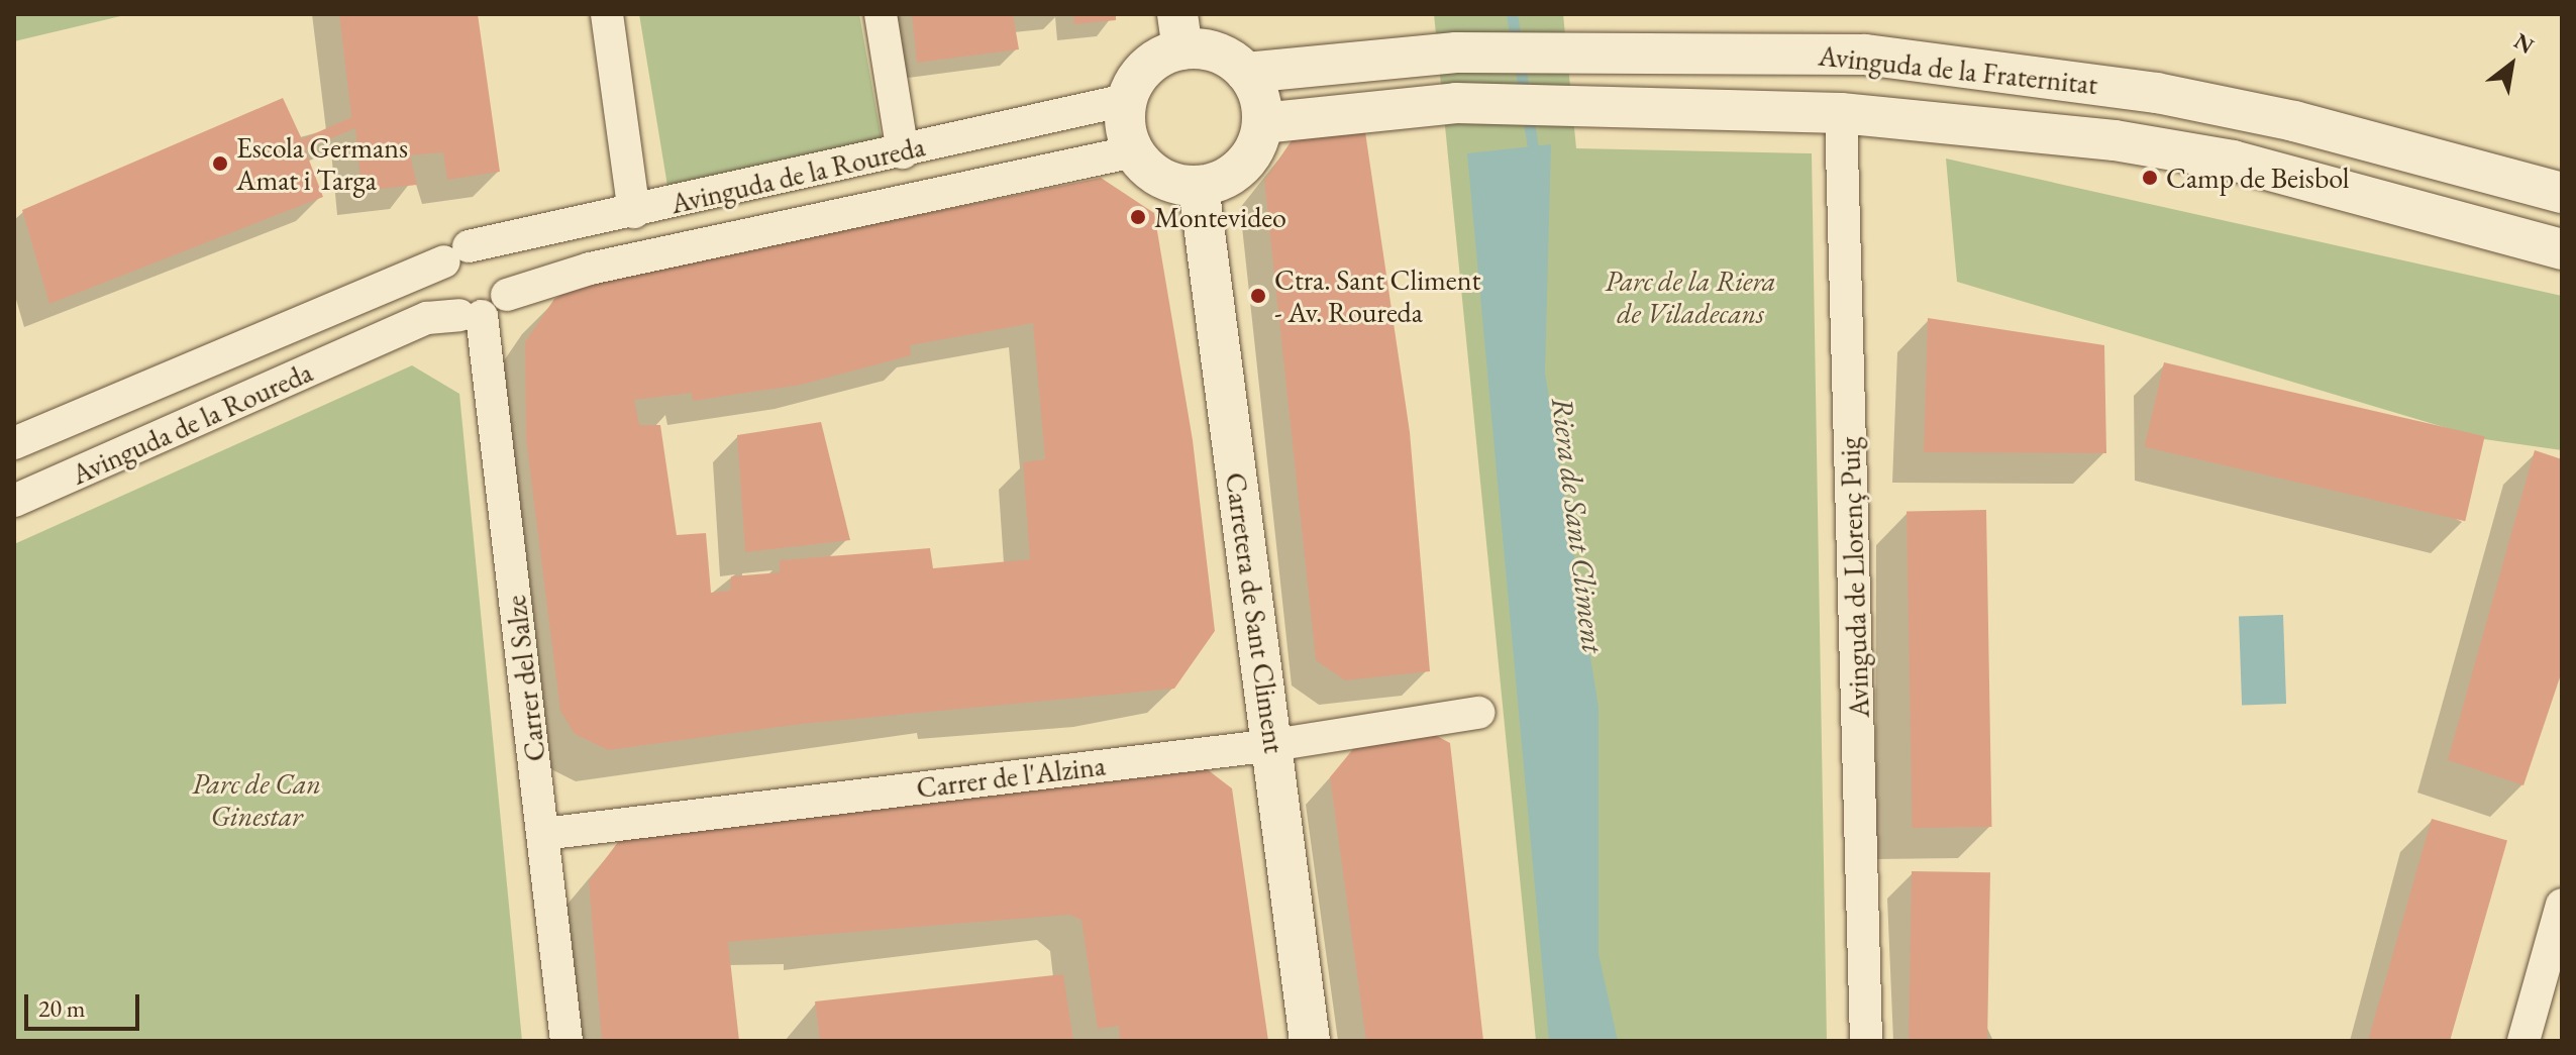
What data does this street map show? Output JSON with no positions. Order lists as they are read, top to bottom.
{
  "streets": {
    "street": [
      "Avinguda de la Fraternitat",
      "Avinguda de la Roureda",
      "Avinguda de Llorenç Puig",
      "Carretera de Sant Climent",
      "Carrer del Salze",
      "Carrer de l'Alzina"
    ]
  },
  "crossings": [
    ["Avinguda de la Fraternitat", "Avinguda de la Roureda"],
    ["Avinguda de la Fraternitat", "Avinguda de Llorenç Puig"],
    ["Avinguda de la Fraternitat", "Carretera de Sant Climent"],
    ["Avinguda de la Roureda", "Carretera de Sant Climent"],
    ["Avinguda de la Roureda", "Carrer del Salze"],
    ["Carretera de Sant Climent", "Carrer de l'Alzina"],
    ["Carrer del Salze", "Carrer de l'Alzina"]
  ],
  "water": ["Riera de Sant Climent"],
  "parks": ["Parc de la Riera de Viladecans", "Parc de Can Ginestar"],
  "places": [
    "Escola Germans Amat i Targa",
    "Camp de Beisbol",
    "Montevideo",
    "Ctra. Sant Climent - Av. Roureda"
  ],
  "scale_bar": "20 m",
  "north": "top right"
}
